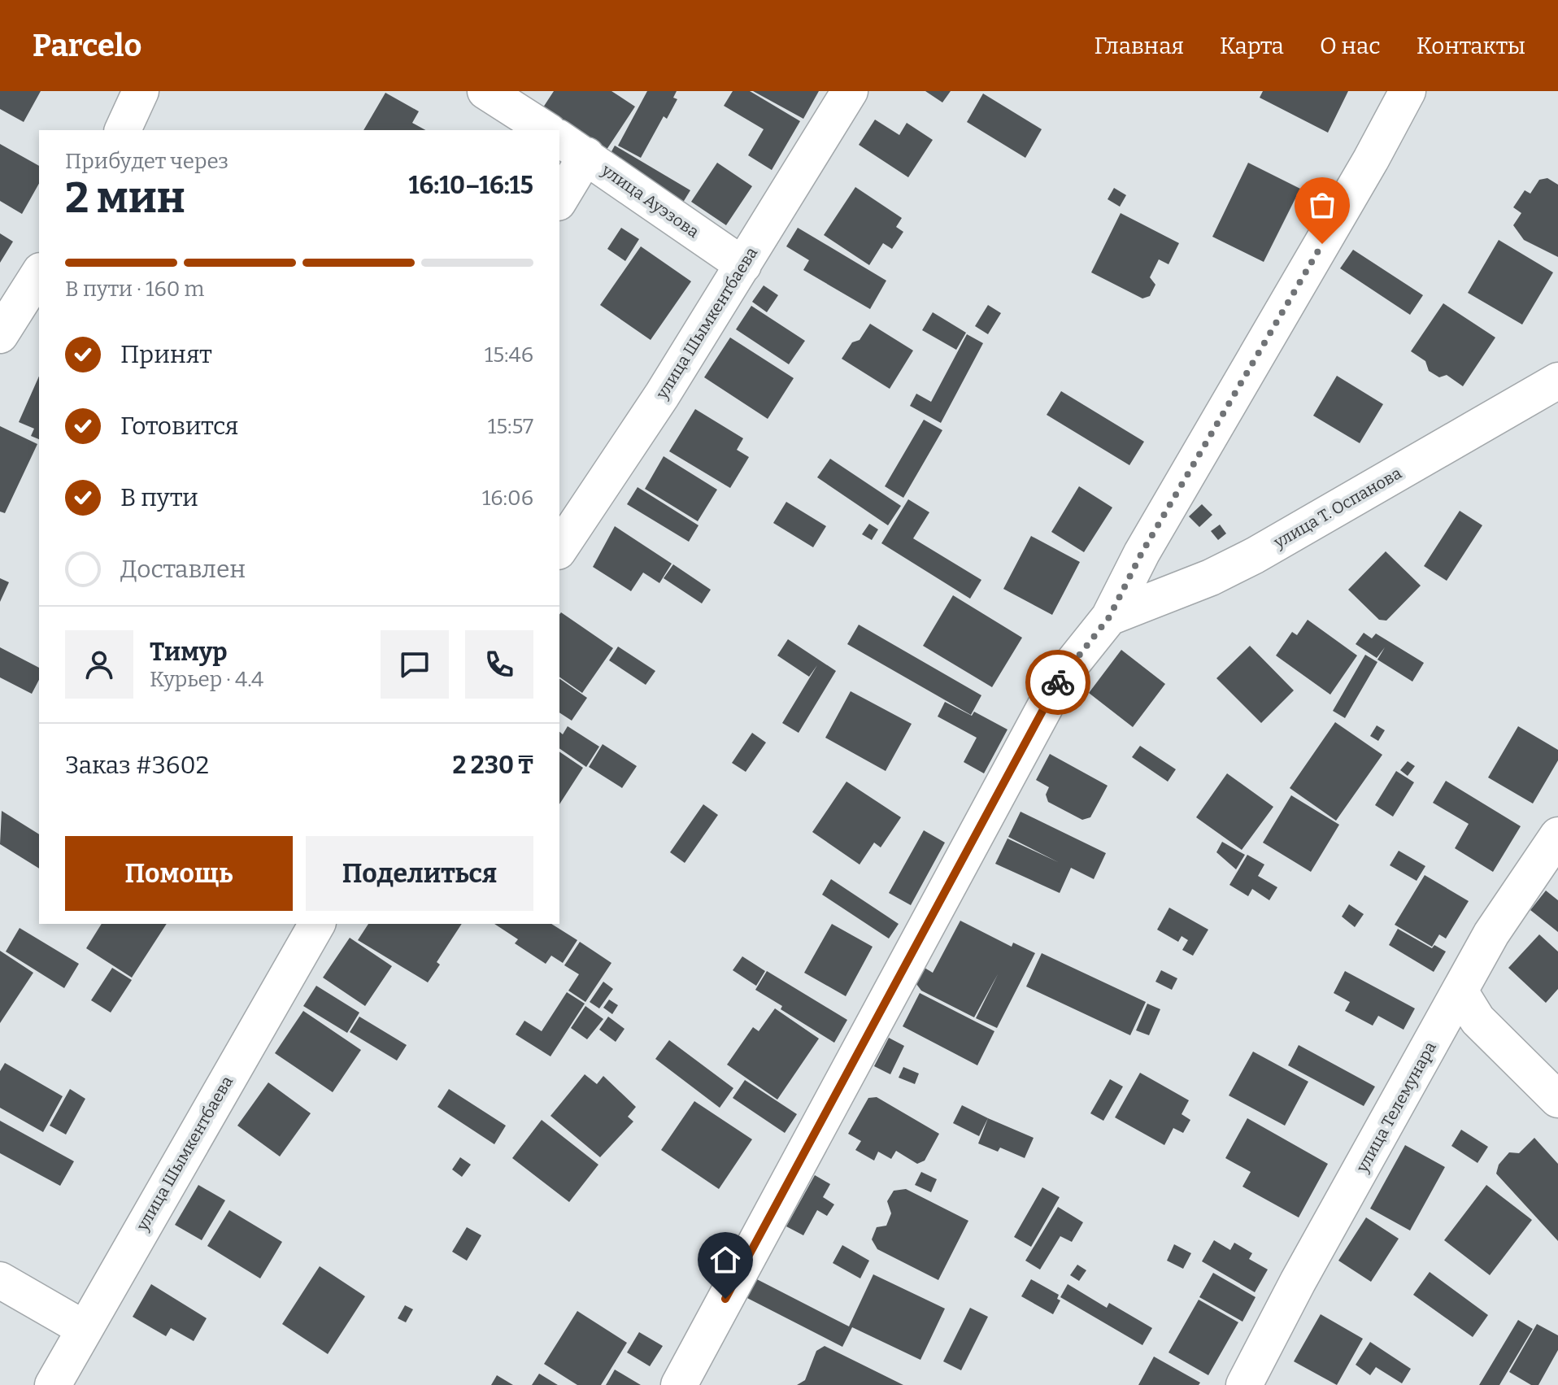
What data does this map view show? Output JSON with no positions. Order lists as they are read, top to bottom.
{
  "streets": {
    "street": [
      "улица Ауэзова",
      "улица Шымкентбаева",
      "улица Т. Оспанова",
      "улица Телемунара"
    ]
  },
  "crossings": [
    ["улица Ауэзова", "улица Шымкентбаева"]
  ],
  "page": {
    "header": "Parcelo",
    "nav": [
      "Главная",
      "Карта",
      "О нас",
      "Контакты"
    ],
    "heading": ["2 мин", "Прибудет через", "16:10–16:15"],
    "panel": [
      "Тимур",
      "Курьер · 4.4",
      "Заказ #3602",
      "2 230 ₸"
    ],
    "bar": "В пути · 160 m",
    "list": [
      ["Принят", "15:46"],
      ["Готовится", "15:57"],
      ["В пути", "16:06"],
      "Доставлен"
    ],
    "buttons": ["Помощь", "Поделиться"]
  }
}
